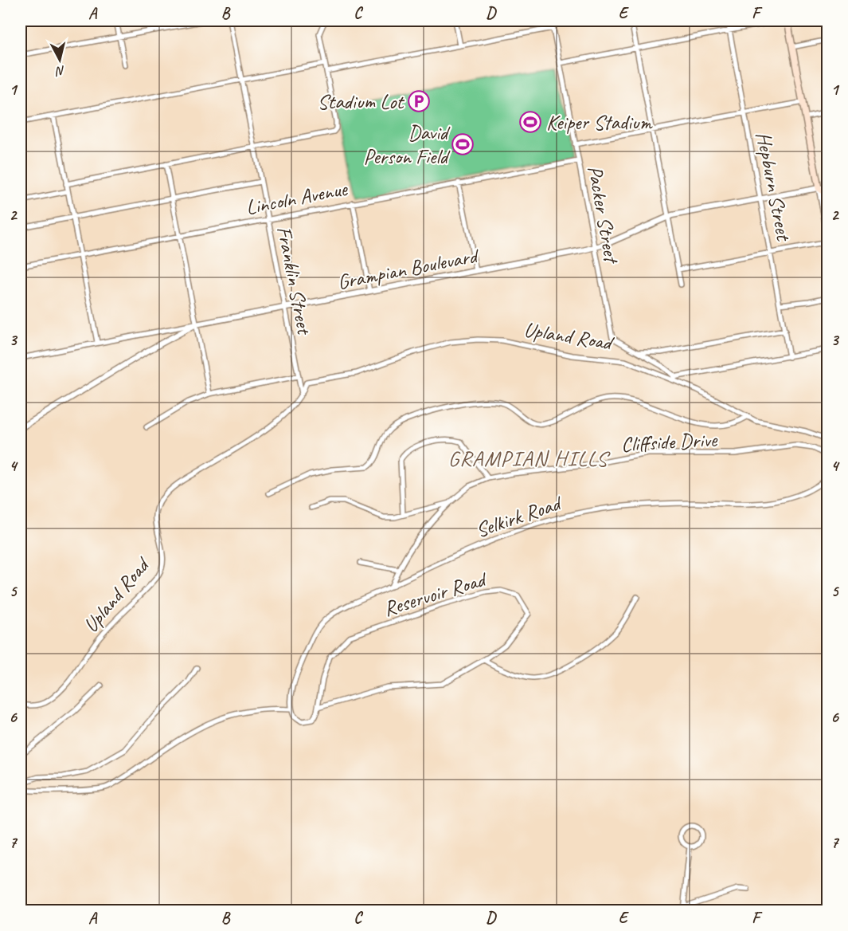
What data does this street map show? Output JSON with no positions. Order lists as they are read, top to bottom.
{
  "streets": {
    "street": [
      "Hepburn Street",
      "Lincoln Avenue",
      "Packer Street",
      "Grampian Boulevard",
      "Franklin Street",
      "Upland Road",
      "Cliffside Drive",
      "Selkirk Road",
      "Reservoir Road"
    ]
  },
  "crossings": [
    ["Hepburn Street", "Grampian Boulevard"],
    ["Lincoln Avenue", "Packer Street"],
    ["Lincoln Avenue", "Franklin Street"],
    ["Packer Street", "Grampian Boulevard"],
    ["Grampian Boulevard", "Franklin Street"],
    ["Selkirk Road", "Reservoir Road"]
  ],
  "districts": ["GRAMPIAN HILLS"],
  "places": {
    "parking": ["Stadium Lot"],
    "sports": ["Keiper Stadium", "David Person Field"]
  },
  "north": "bottom",
  "grid": {
    "columns": [
      "A",
      "B",
      "C",
      "D",
      "E",
      "F"
    ],
    "rows": [
      "1",
      "2",
      "3",
      "4",
      "5",
      "6",
      "7"
    ]
  }
}
